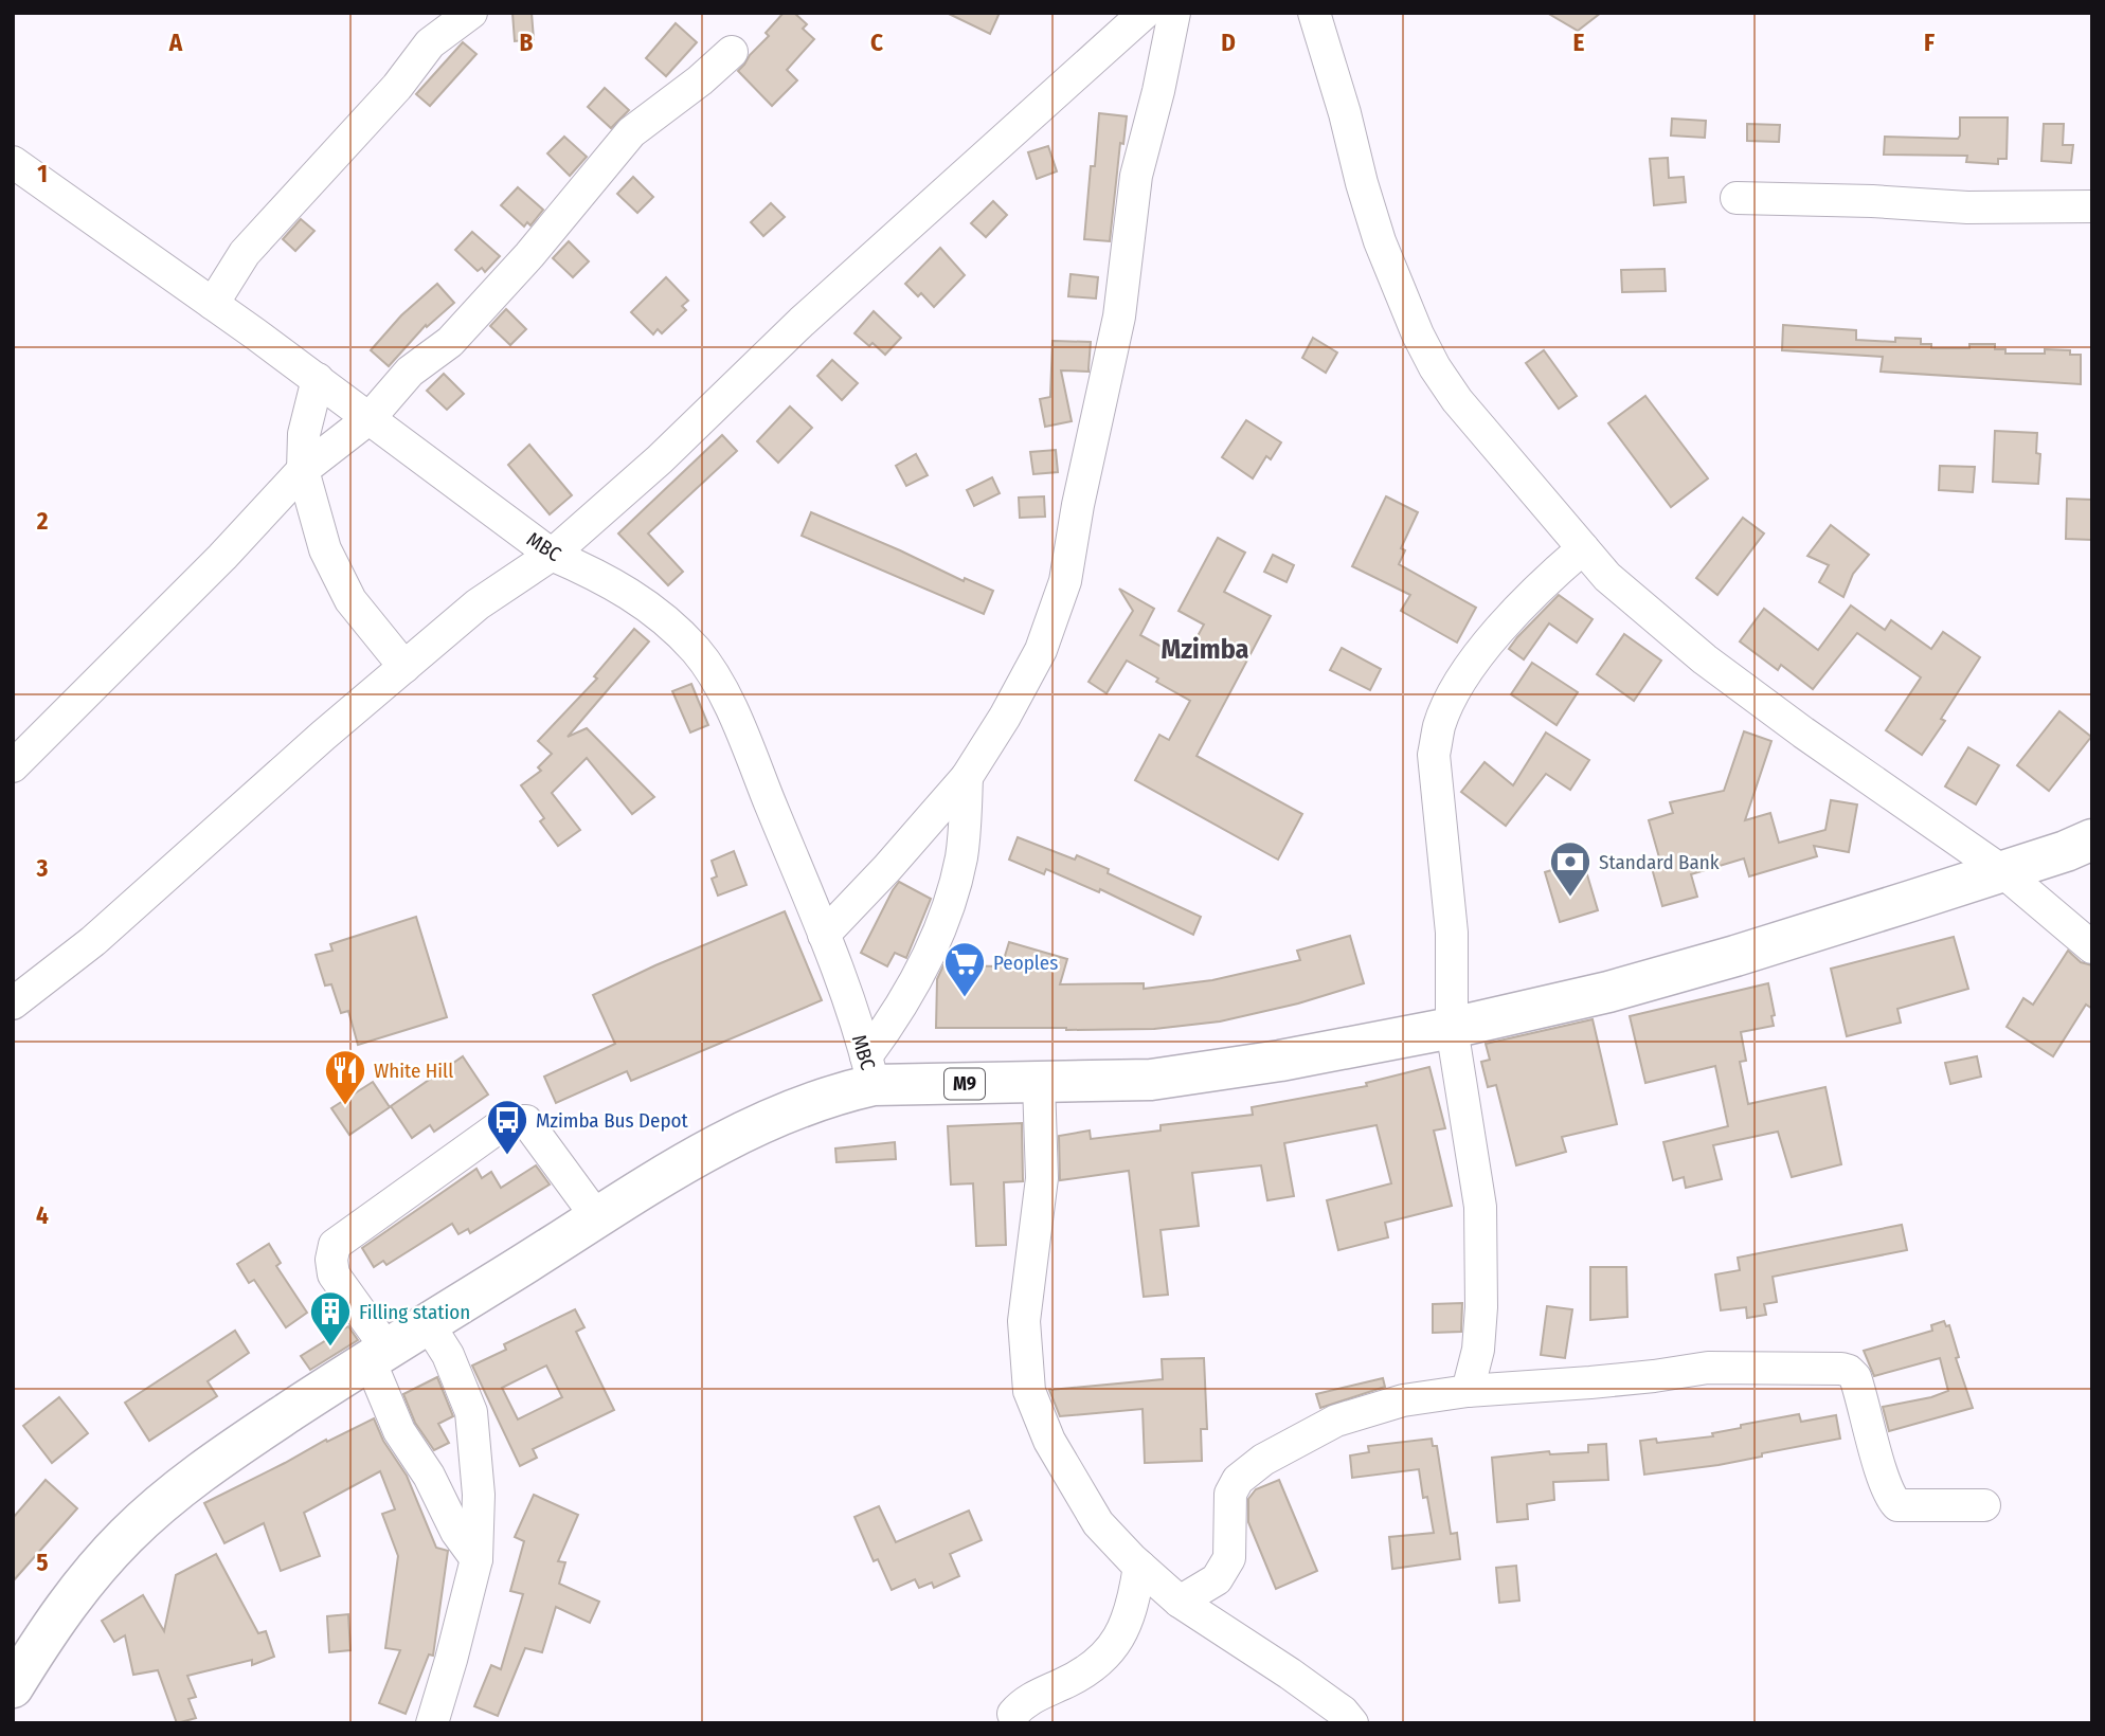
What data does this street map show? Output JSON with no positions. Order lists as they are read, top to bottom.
{
  "streets": {
    "main road": ["M9"],
    "street": ["MBC"]
  },
  "crossings": [
    ["MBC", "M9"]
  ],
  "districts": ["Mzimba"],
  "places": {
    "bank": ["Standard Bank"],
    "supermarket": ["Peoples"],
    "restaurant": ["White Hill"],
    "bus stop": ["Mzimba Bus Depot"],
    "building": ["Filling station"]
  },
  "grid": {
    "columns": [
      "A",
      "B",
      "C",
      "D",
      "E",
      "F"
    ],
    "rows": [
      "1",
      "2",
      "3",
      "4",
      "5"
    ]
  }
}
